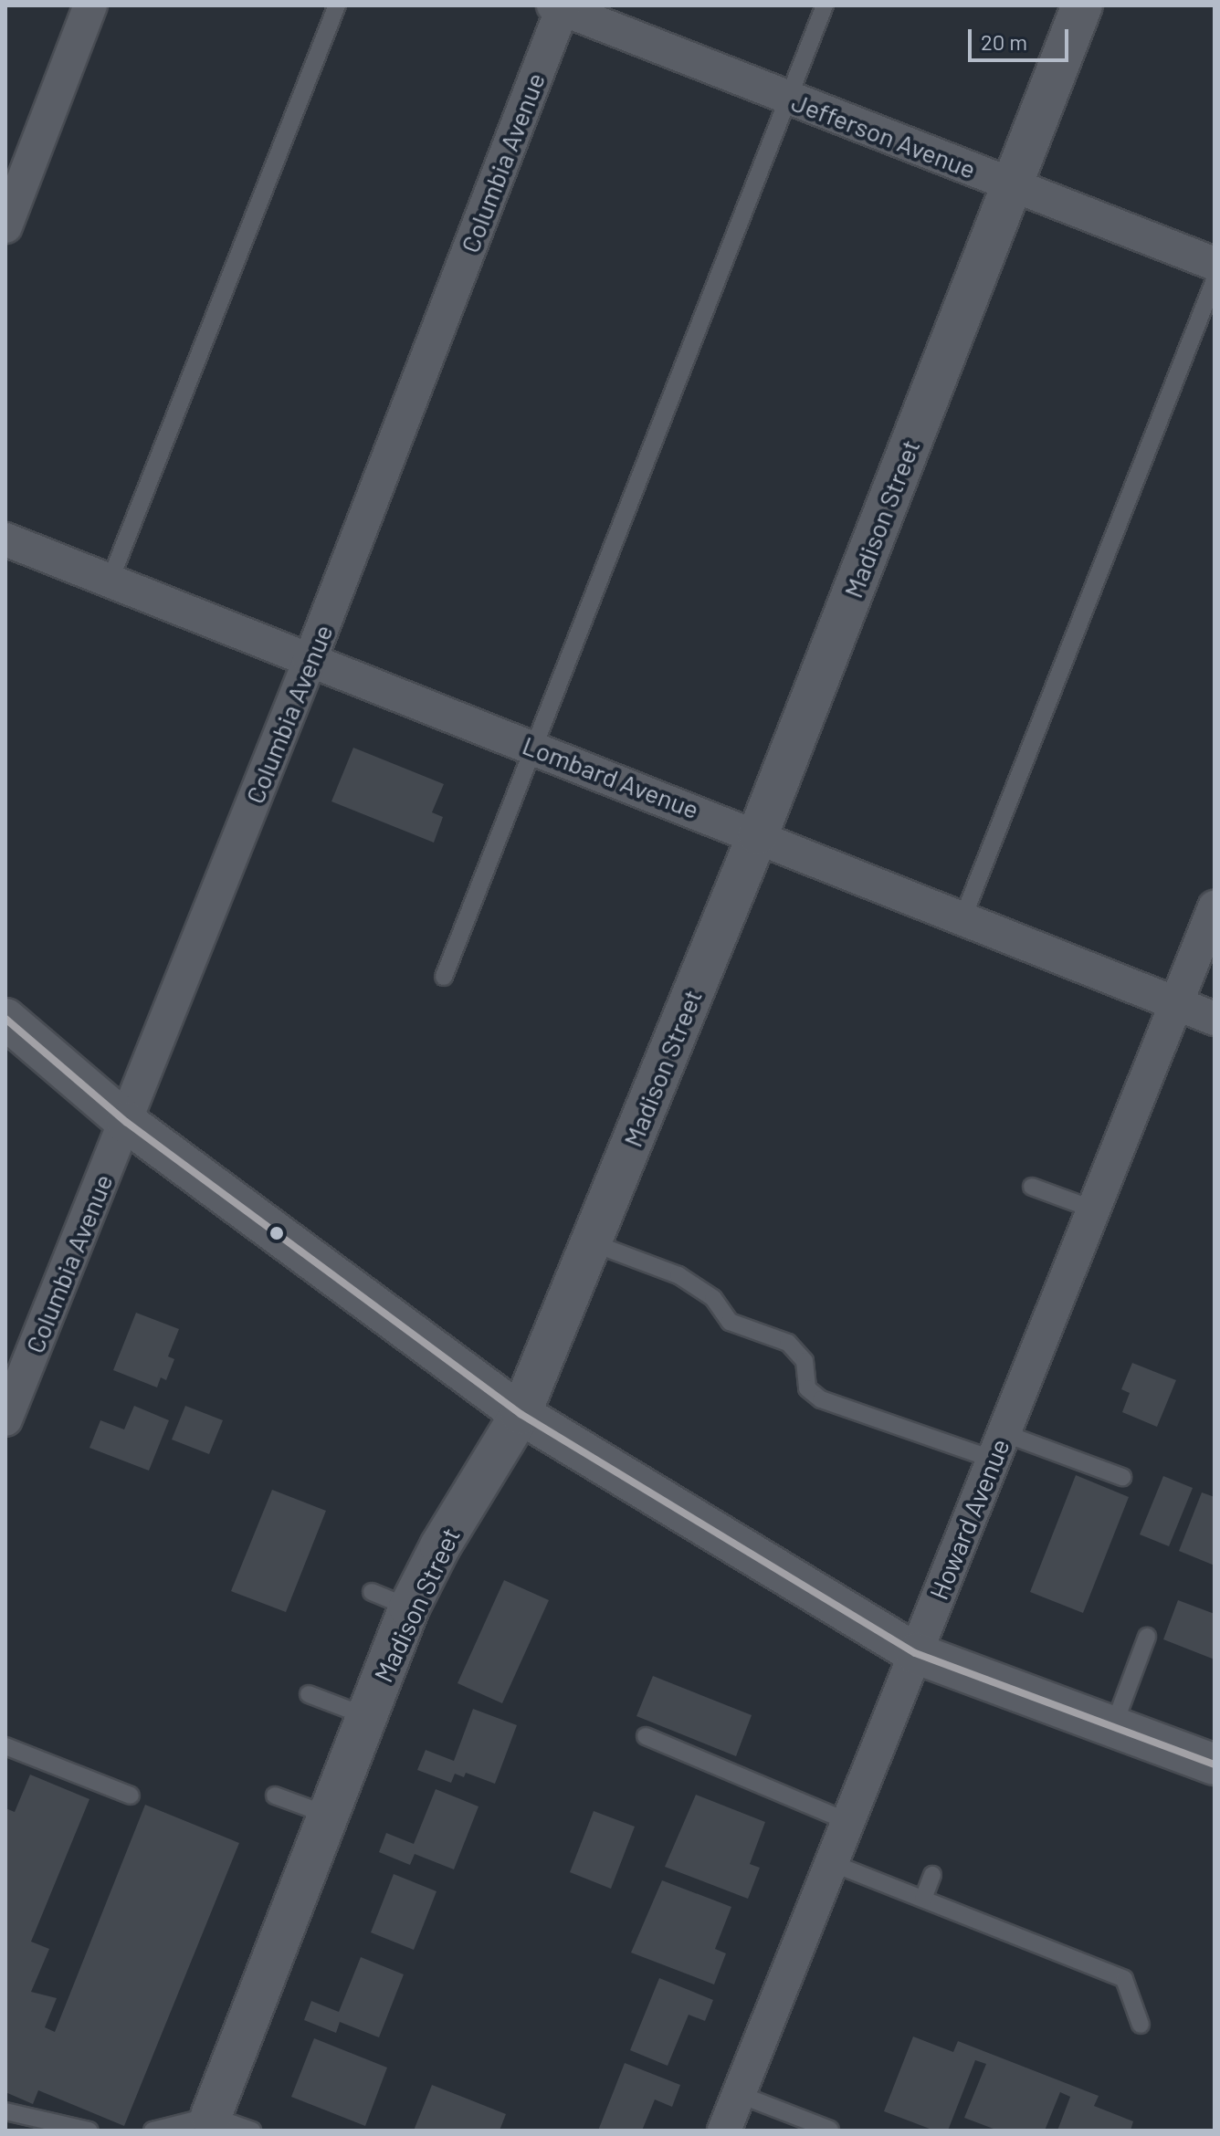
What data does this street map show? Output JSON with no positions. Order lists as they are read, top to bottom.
{
  "streets": {
    "street": [
      "Jefferson Avenue",
      "Columbia Avenue",
      "Madison Street",
      "Lombard Avenue",
      "Howard Avenue"
    ]
  },
  "crossings": [
    ["Jefferson Avenue", "Columbia Avenue"],
    ["Jefferson Avenue", "Madison Street"],
    ["Columbia Avenue", "Lombard Avenue"],
    ["Madison Street", "Lombard Avenue"],
    ["Lombard Avenue", "Howard Avenue"]
  ],
  "scale_bar": "20 m"
}
